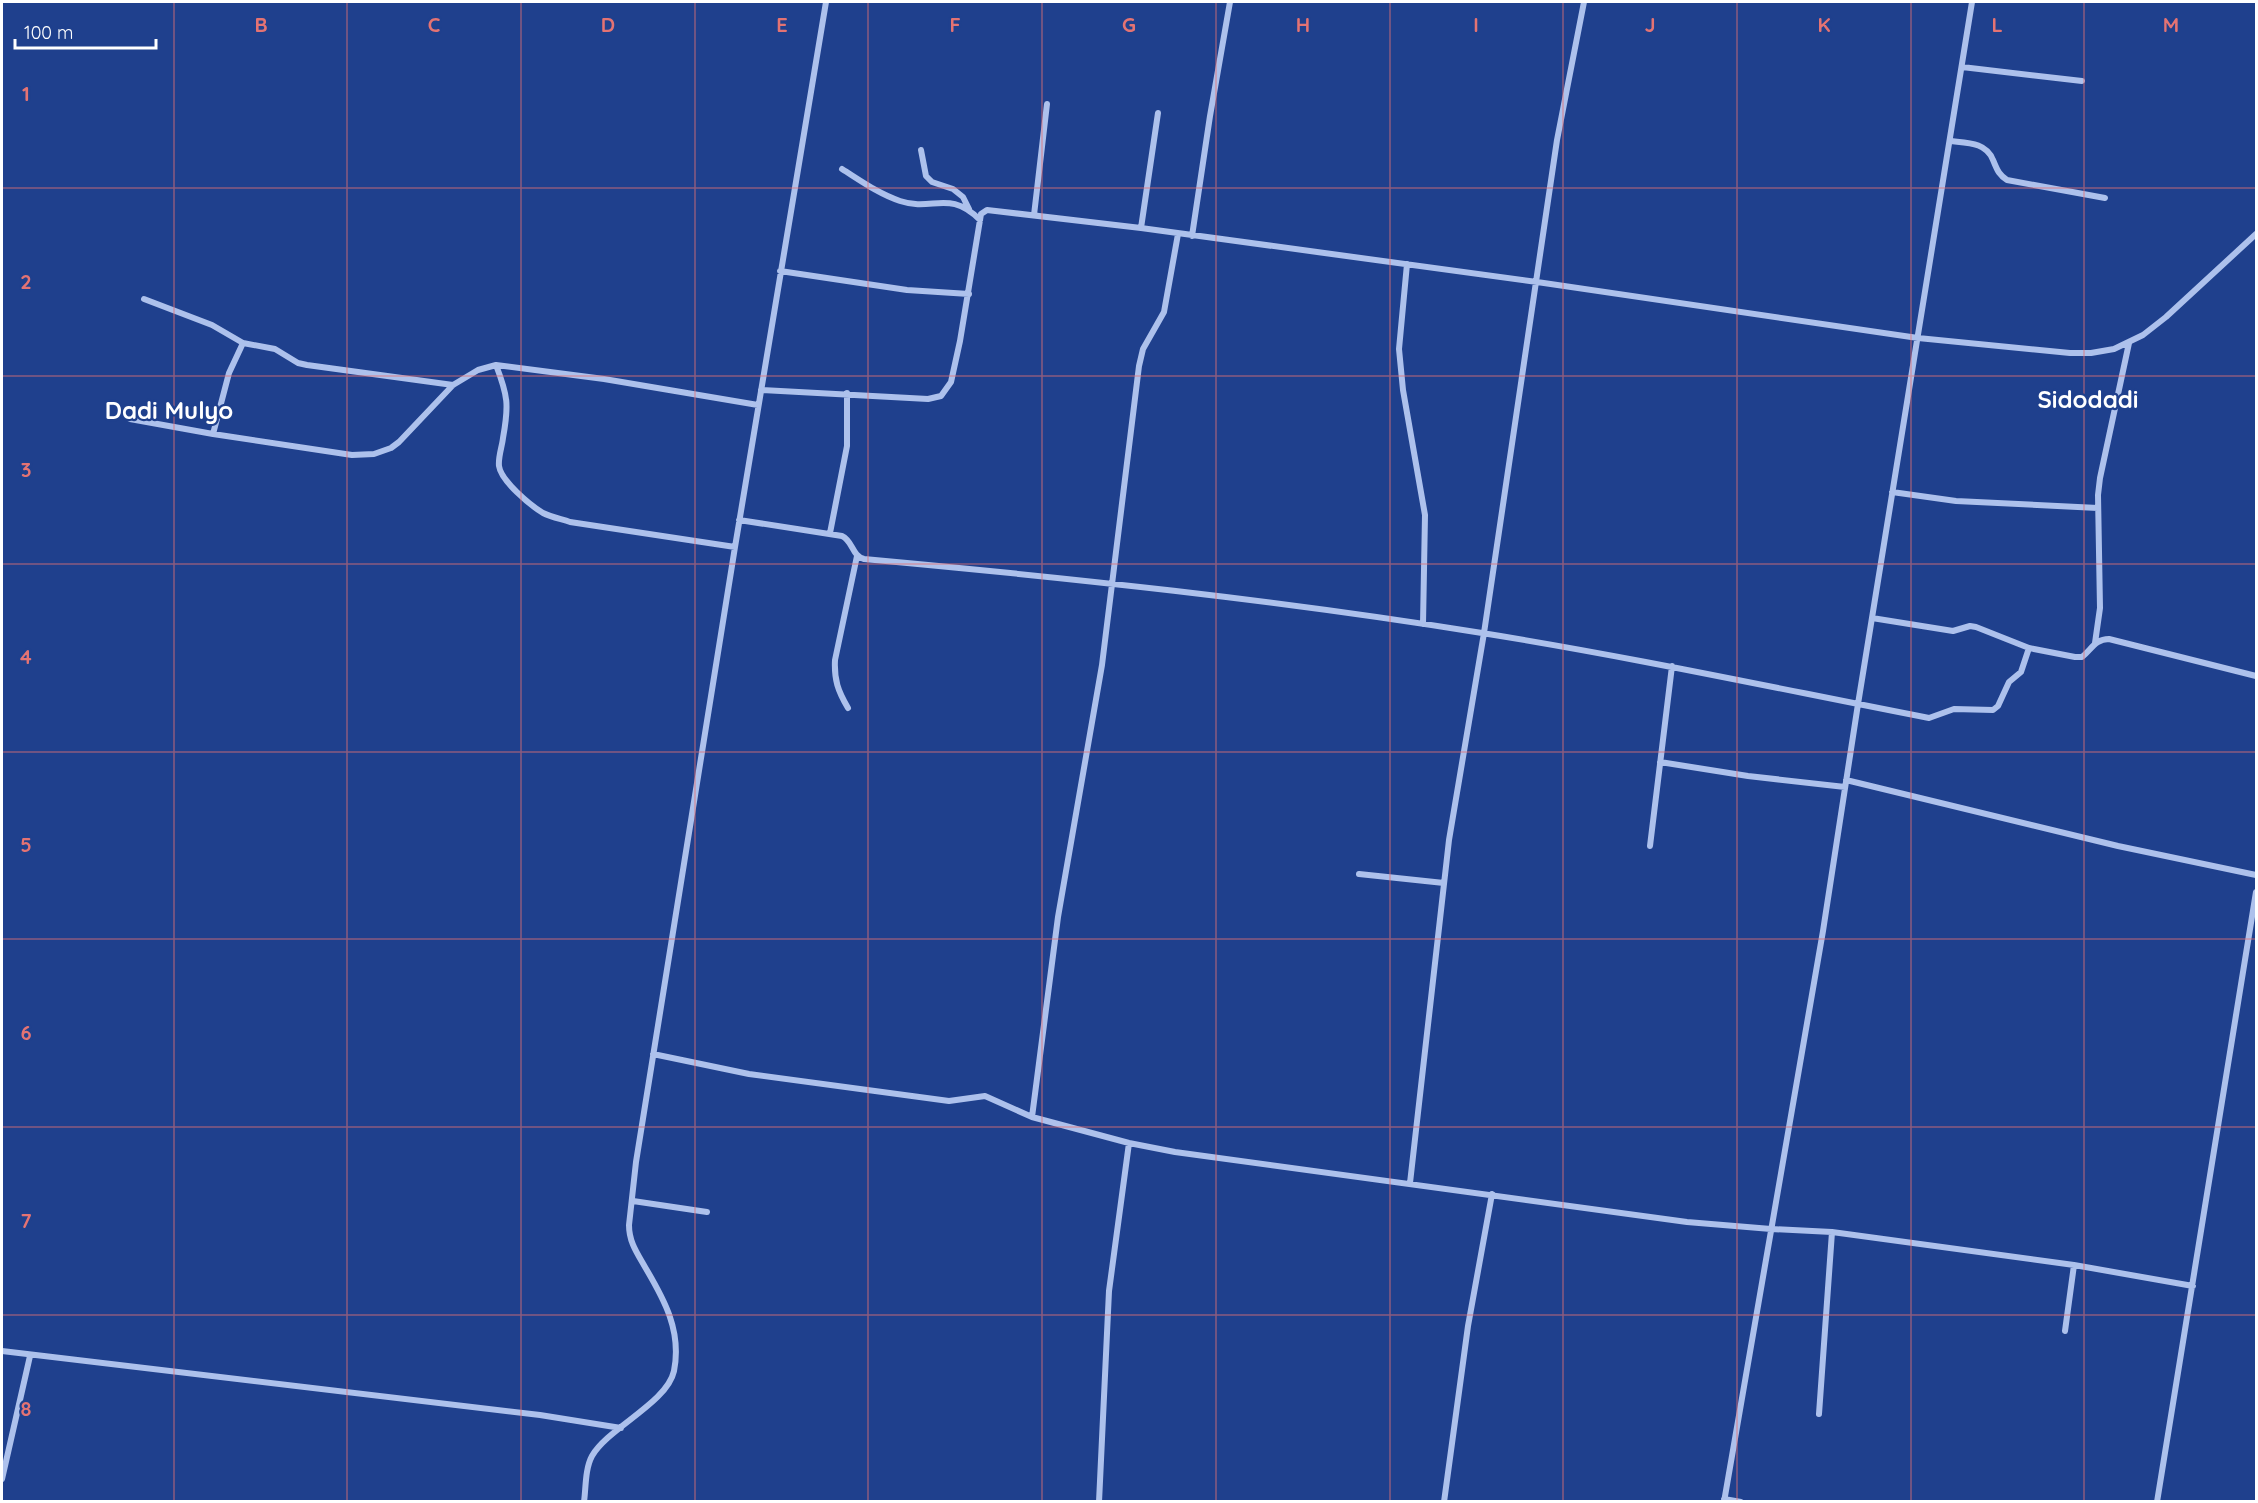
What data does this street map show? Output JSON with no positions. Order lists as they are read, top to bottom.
{
  "districts": ["Sidodadi", "Dadi Mulyo"],
  "scale_bar": "100 m",
  "grid": {
    "columns": [
      "B",
      "C",
      "D",
      "E",
      "F",
      "G",
      "H",
      "I",
      "J",
      "K",
      "L",
      "M"
    ],
    "rows": [
      "1",
      "2",
      "3",
      "4",
      "5",
      "6",
      "7",
      "8"
    ]
  }
}
